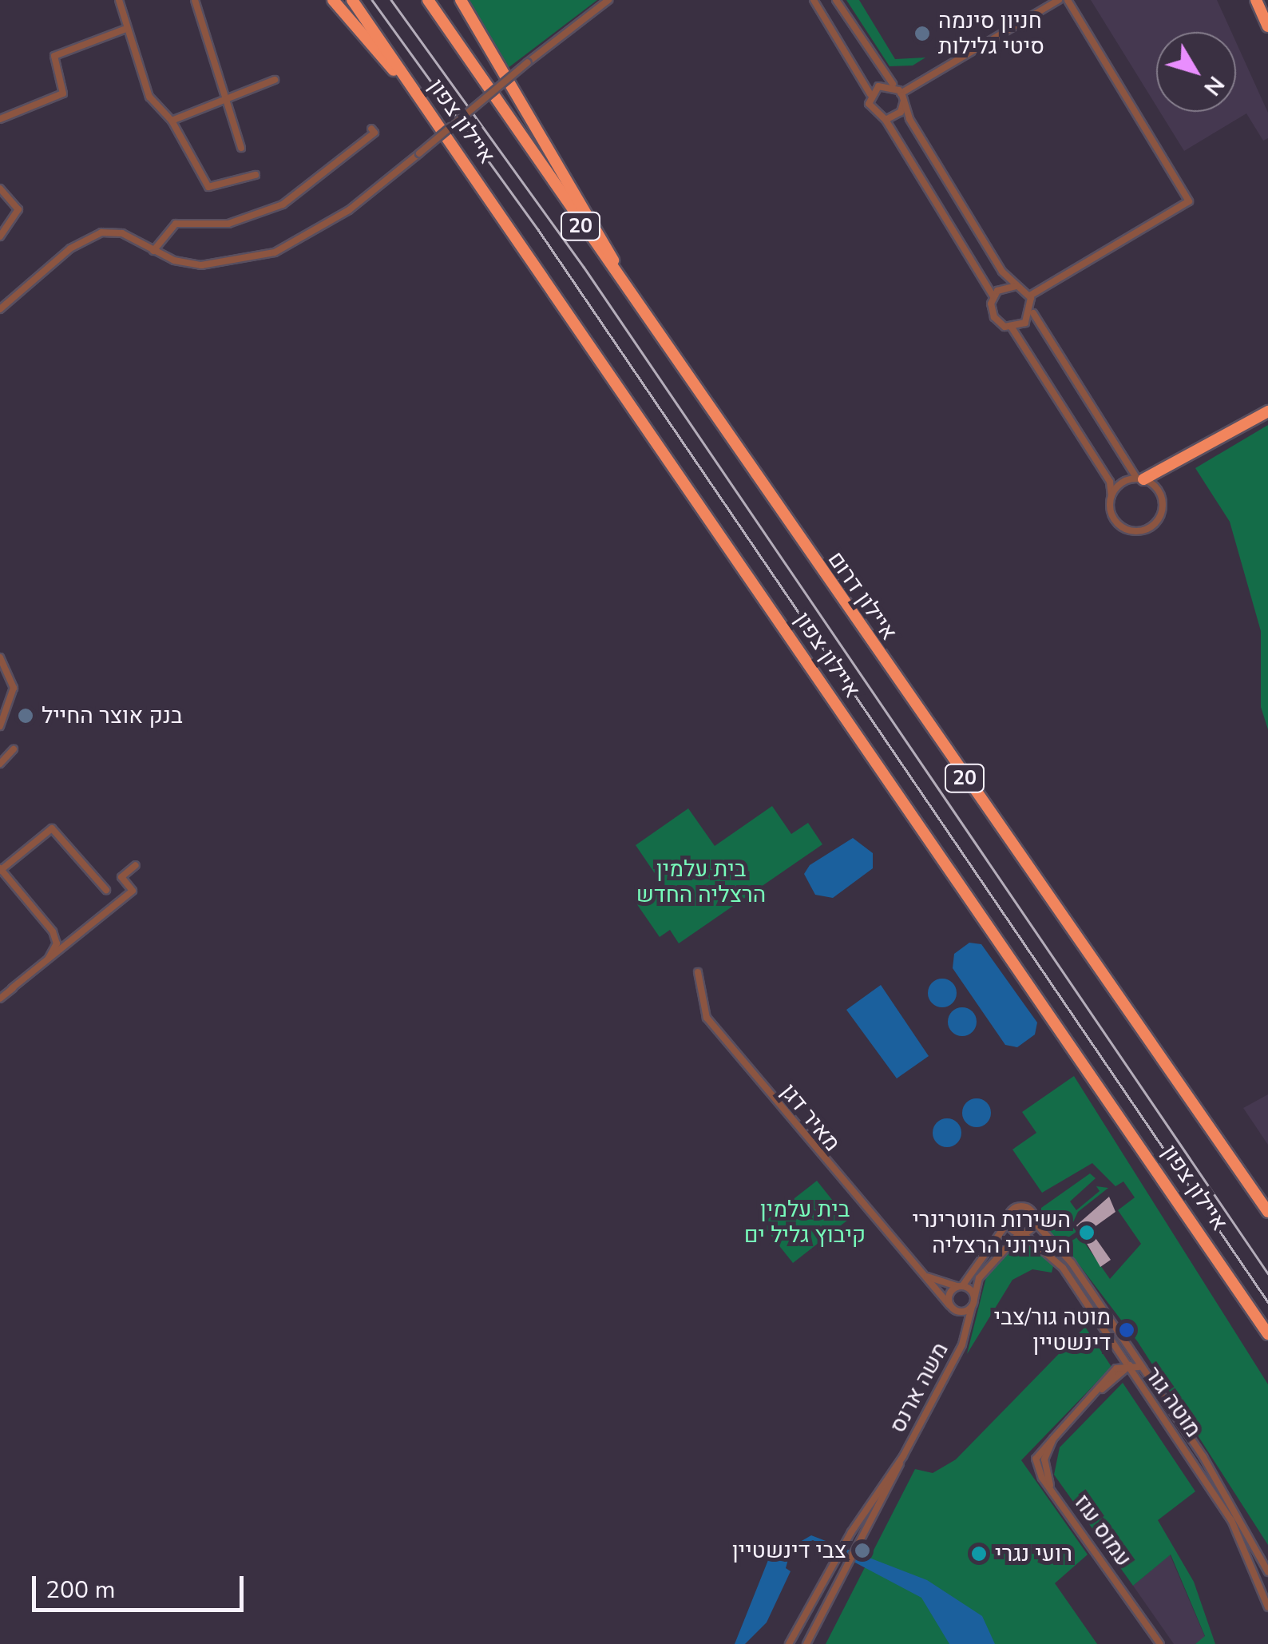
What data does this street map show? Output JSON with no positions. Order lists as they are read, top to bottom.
{
  "streets": {
    "highway": ["איילון צפון", "20", "איילון דרום"],
    "street": [
      "מאיר דגן",
      "משה ארנס",
      "מוטה גור",
      "עמוס עוז"
    ]
  },
  "crossings": [
    ["מאיר דגן", "משה ארנס"]
  ],
  "parks": ["בית עלמין הרצליה החדש", "בית עלמין קיבוץ גליל ים"],
  "places": [
    "חניון סינמה סיטי גלילות",
    "בנק אוצר החייל",
    "השירות הווטרינרי העירוני הרצליה",
    "מוטה גור/צבי דינשטיין",
    "צבי דינשטיין",
    "רועי נגרי"
  ],
  "scale_bar": "200 m",
  "north": "bottom right"
}
